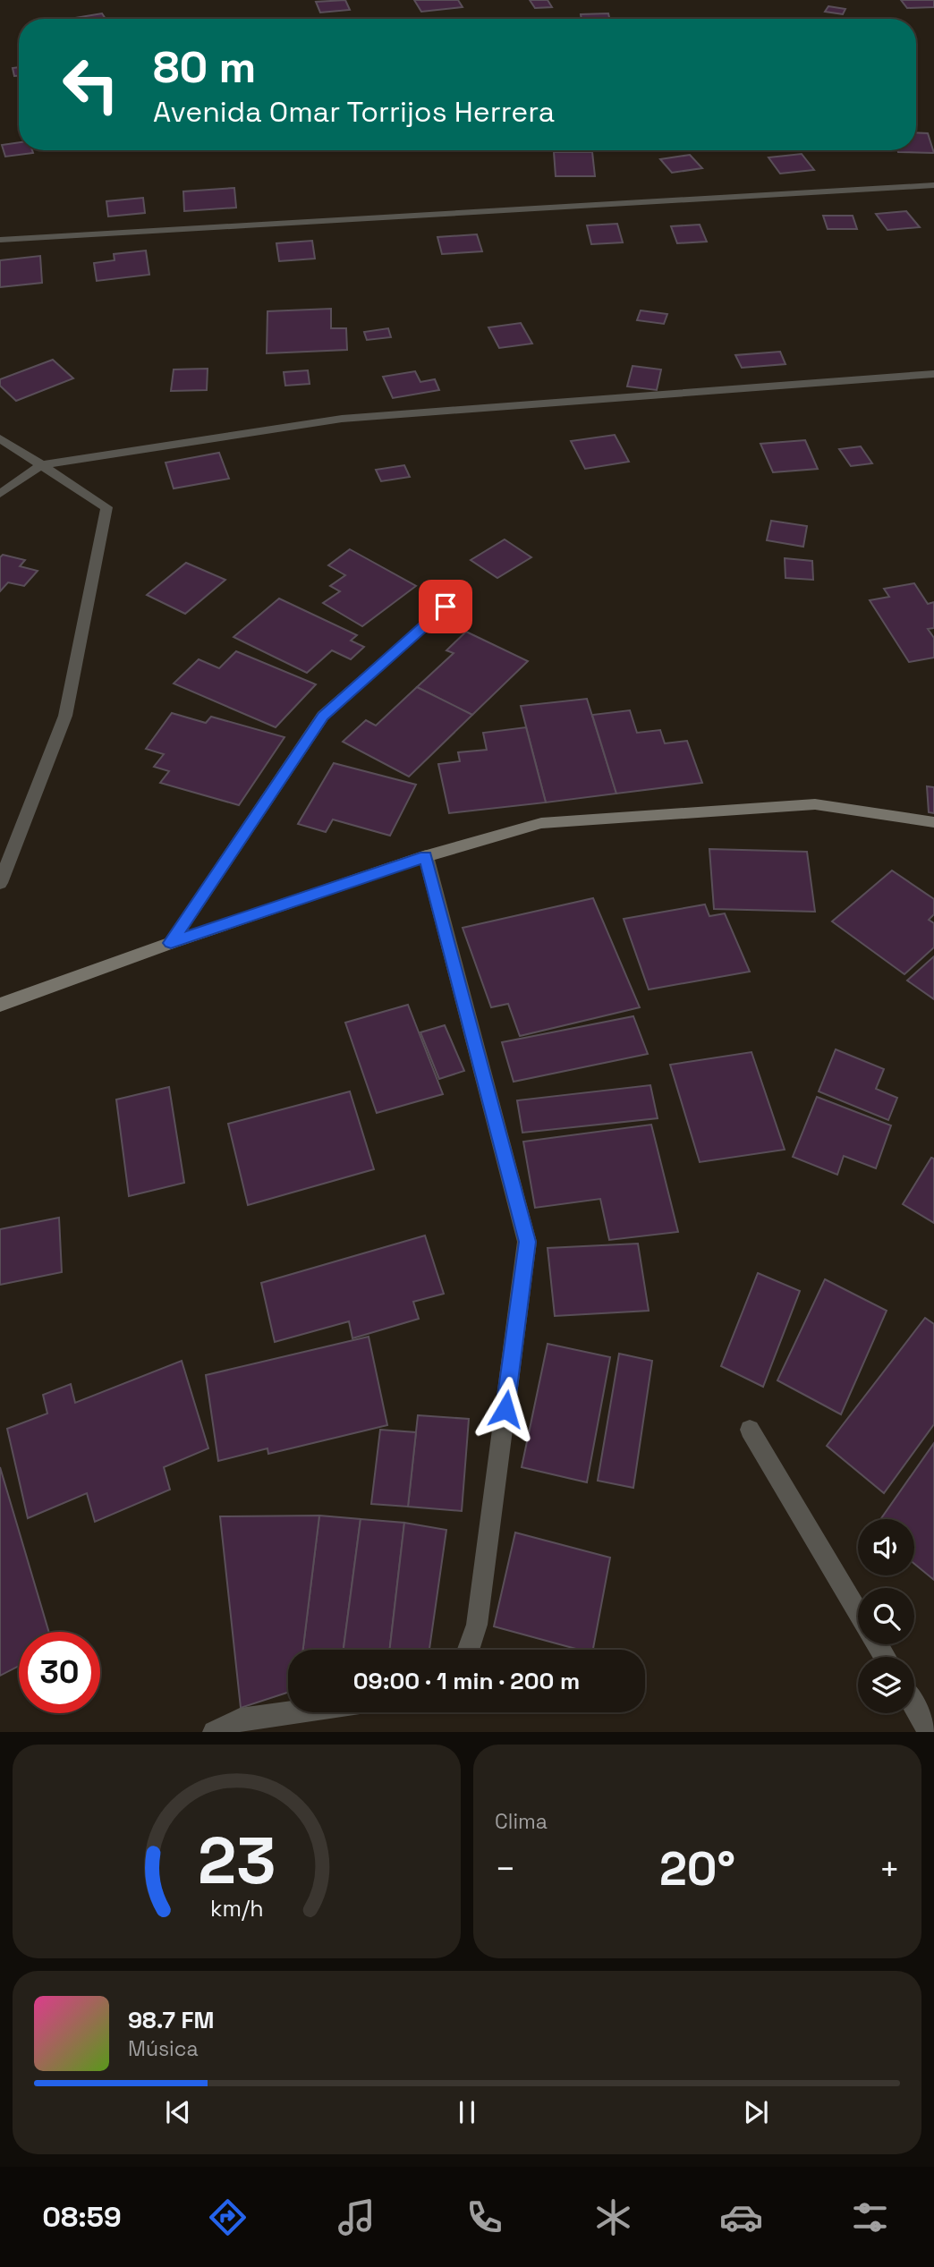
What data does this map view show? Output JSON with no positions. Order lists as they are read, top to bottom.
{
  "page": {
    "turn": ["80 m", "Avenida Omar Torrijos Herrera"],
    "limit": "30",
    "trip": "09:00 · 1 min · 200 m",
    "tile": "Clima",
    "heat": ["−", "20°", "+"],
    "song": ["98.7 FM", "Música"],
    "tabs": "08:59",
    "gauge": ["23", "km/h"]
  }
}
